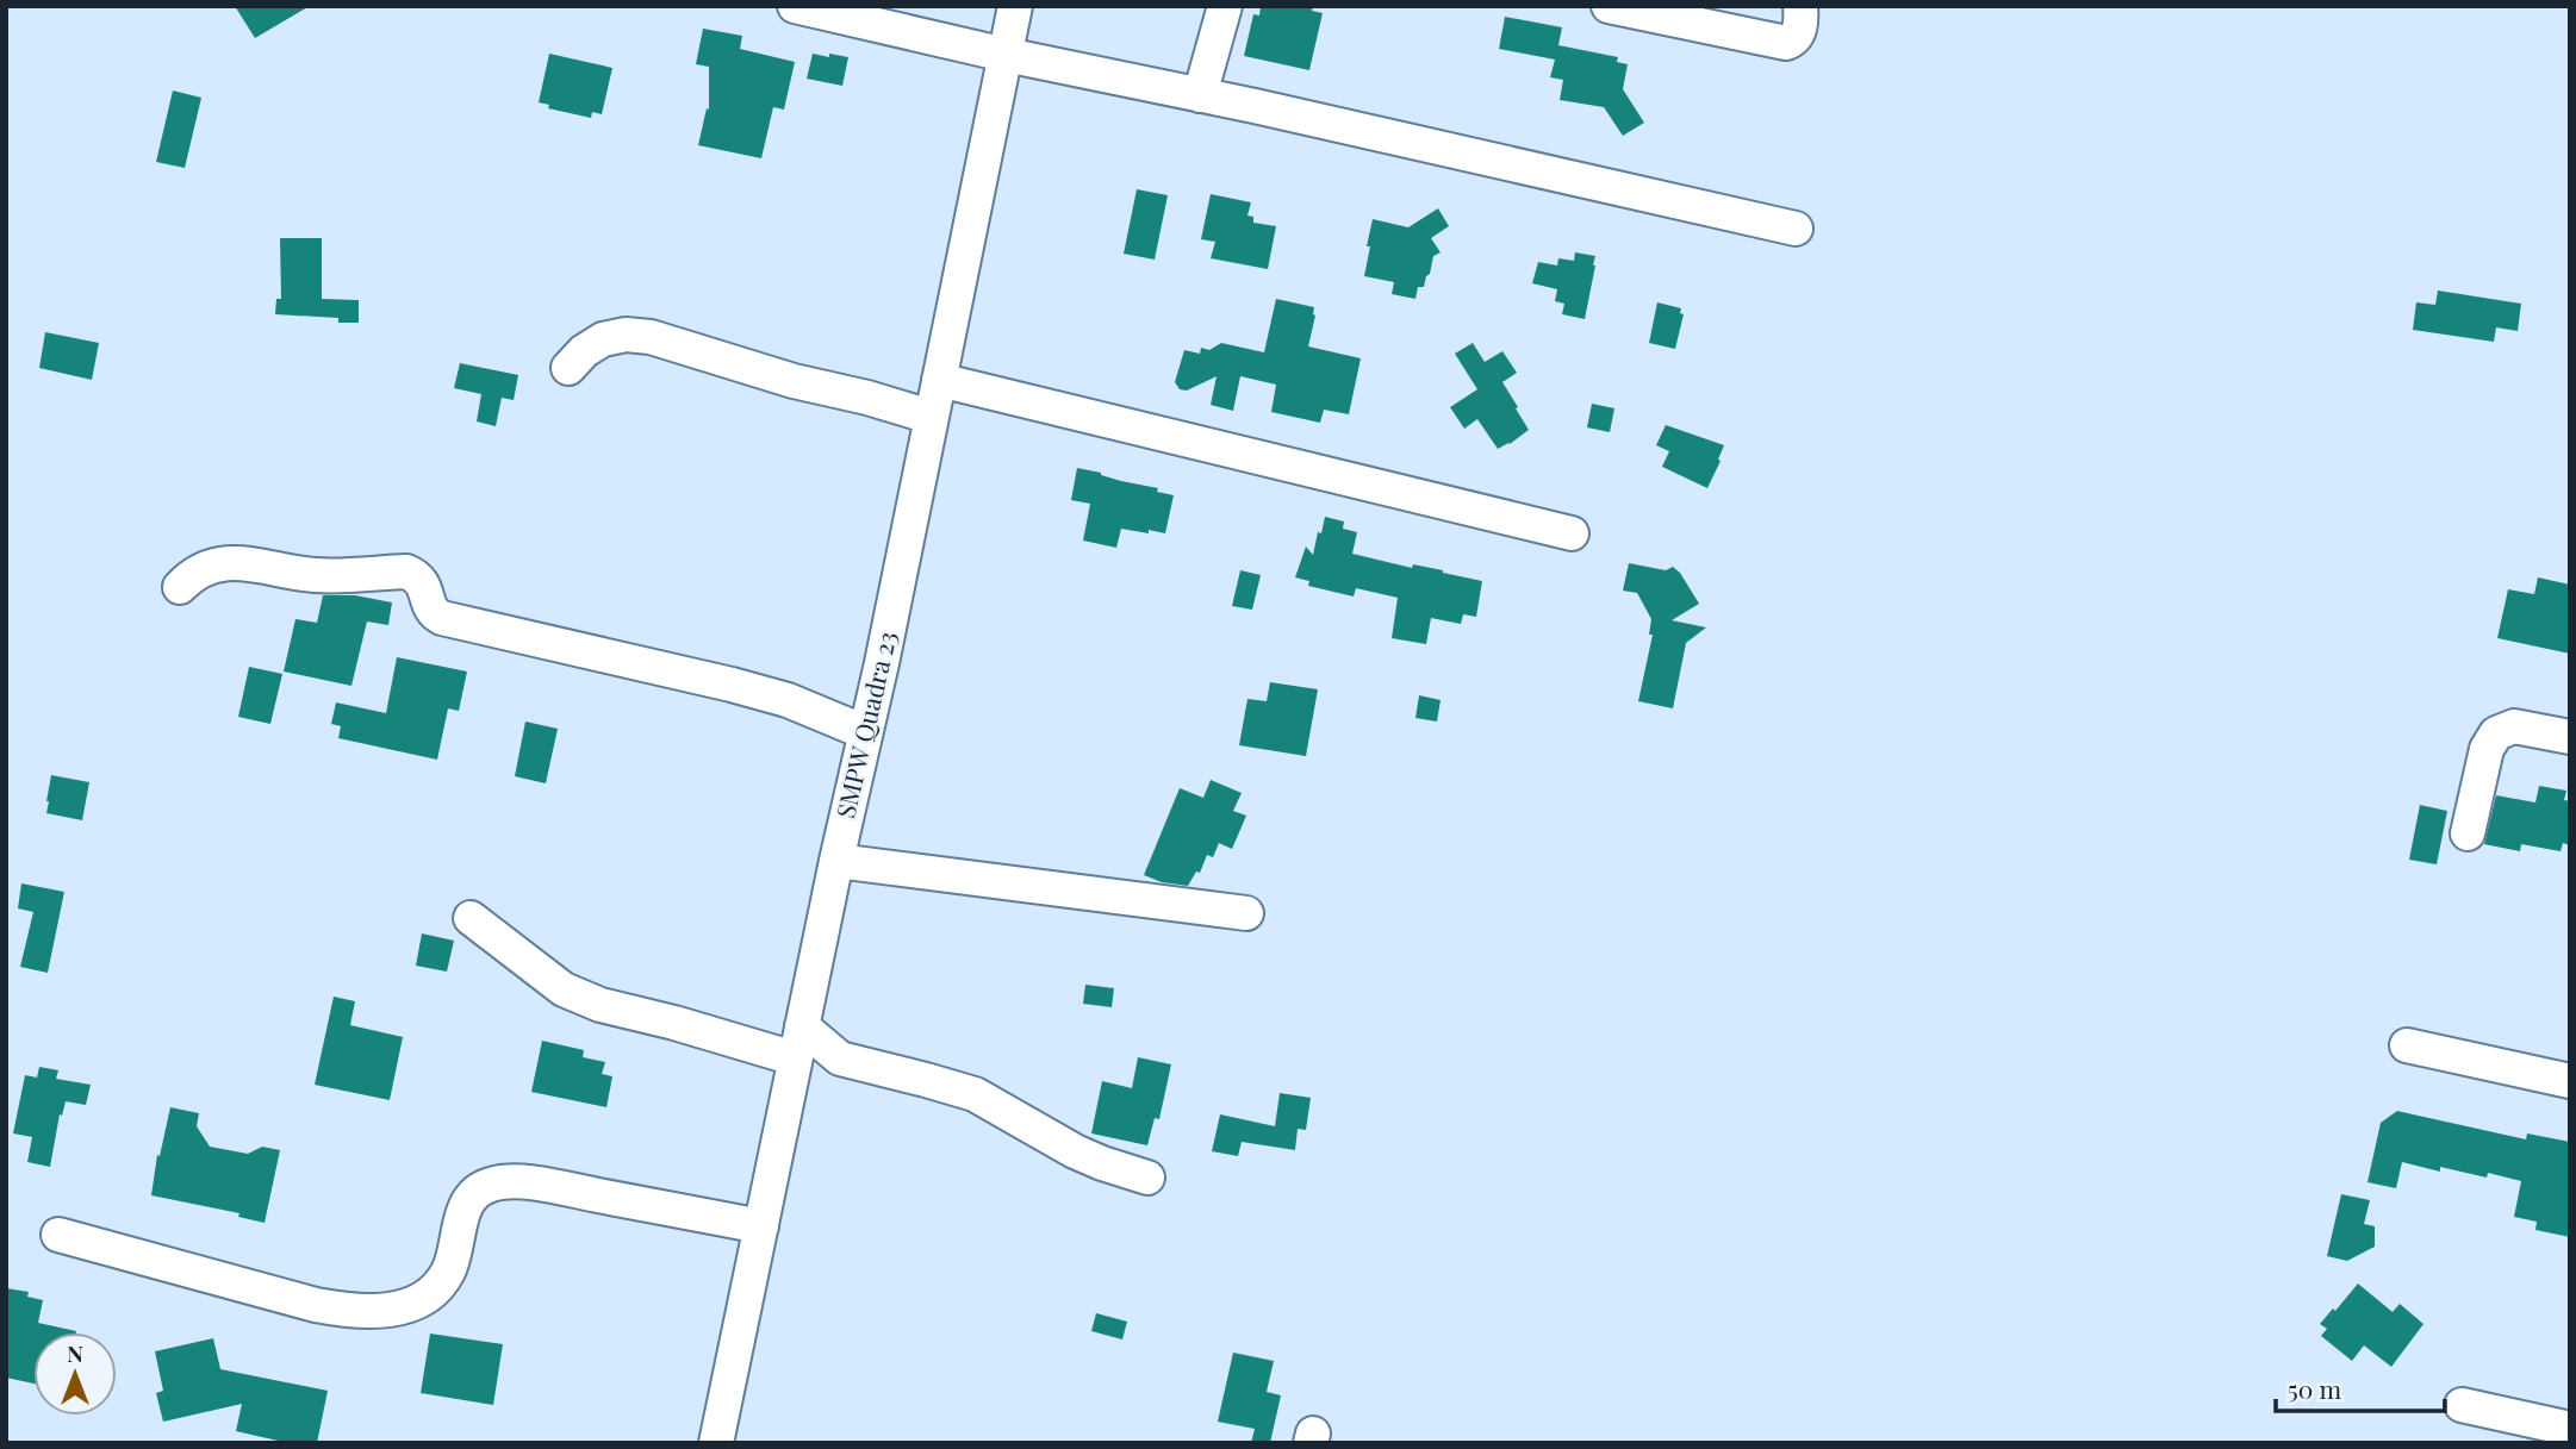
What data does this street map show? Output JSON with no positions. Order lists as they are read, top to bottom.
{
  "streets": {
    "street": ["SMPW Quadra 23"]
  },
  "scale_bar": "50 m",
  "north": "top"
}
